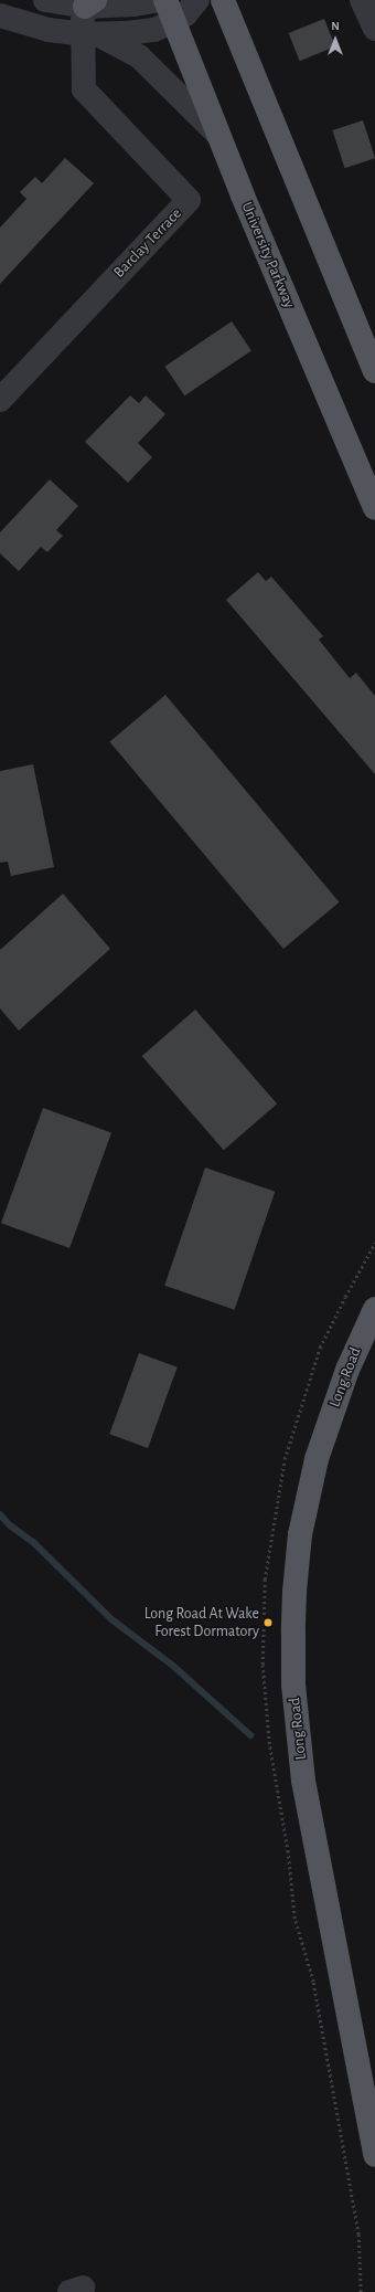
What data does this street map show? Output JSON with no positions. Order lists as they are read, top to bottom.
{
  "streets": {
    "main road": ["University Parkway", "Long Road"],
    "street": ["Barclay Terrace"]
  },
  "places": ["Long Road At Wake Forest Dormatory"],
  "north": "top"
}
